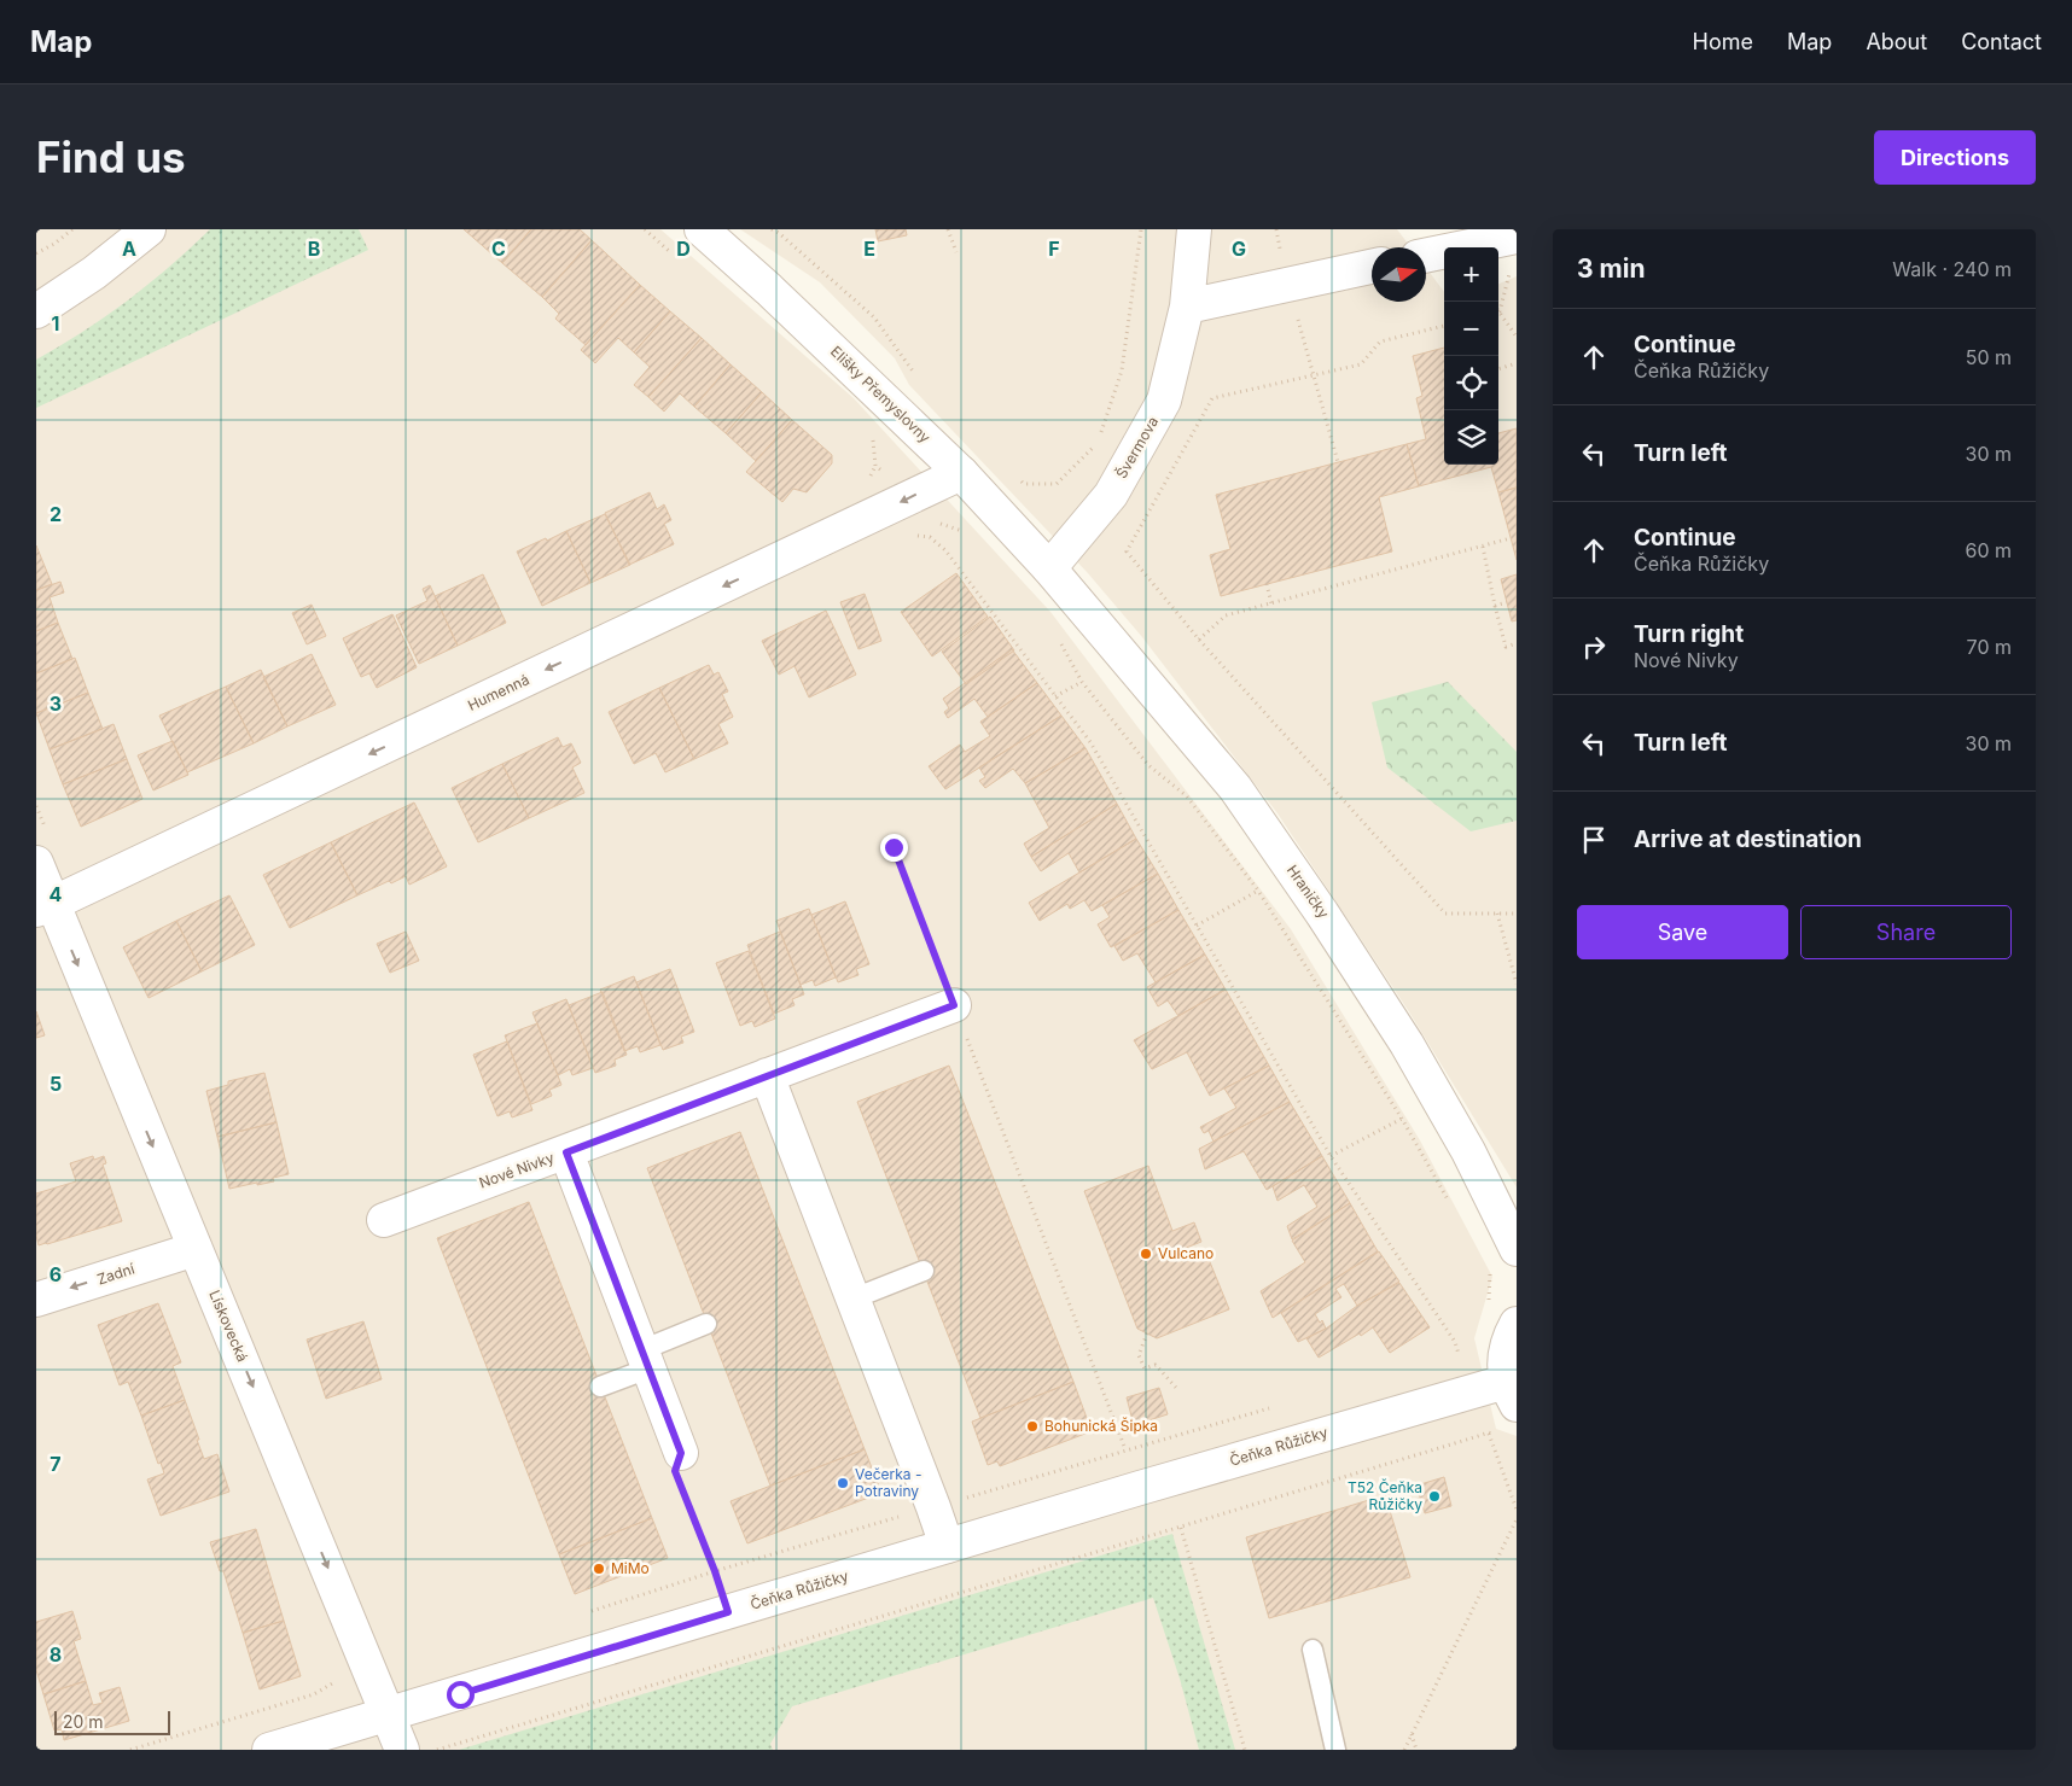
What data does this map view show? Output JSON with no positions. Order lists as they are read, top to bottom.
{
  "streets": {
    "street": [
      "Elišky Přemyslovny",
      "Švermova",
      "Humenná",
      "Hraničky",
      "Nové Nivky",
      "Zadní",
      "Lískovecká",
      "Čeňka Růžičky"
    ]
  },
  "crossings": [
    ["Elišky Přemyslovny", "Švermova"],
    ["Elišky Přemyslovny", "Humenná"],
    ["Elišky Přemyslovny", "Hraničky"],
    ["Švermova", "Hraničky"],
    ["Humenná", "Lískovecká"],
    ["Zadní", "Lískovecká"],
    ["Lískovecká", "Čeňka Růžičky"]
  ],
  "one_way": ["Humenná", "Zadní", "Lískovecká"],
  "places": [
    "Vulcano",
    "Bohunická Šipka",
    "Večerka - Potraviny",
    "T52 Čeňka Růžičky",
    "MiMo"
  ],
  "scale_bar": "20 m",
  "north": "right",
  "page": {
    "header": "Map",
    "nav": [
      "Home",
      "Map",
      "About",
      "Contact"
    ],
    "buttons": [
      "Directions",
      ["Save", "Share"]
    ],
    "title": "Find us",
    "heading": ["3 min", "Walk · 240 m"],
    "map_buttons": ["+", "−"],
    "list": [
      ["Continue", "Čeňka Růžičky", "50 m"],
      ["Turn left", "30 m"],
      ["Continue", "Čeňka Růžičky", "60 m"],
      ["Turn right", "Nové Nivky", "70 m"],
      ["Turn left", "30 m"],
      "Arrive at destination"
    ],
    "scale": "20 m"
  },
  "grid": {
    "columns": [
      "A",
      "B",
      "C",
      "D",
      "E",
      "F",
      "G"
    ],
    "rows": [
      "1",
      "2",
      "3",
      "4",
      "5",
      "6",
      "7",
      "8"
    ]
  }
}
